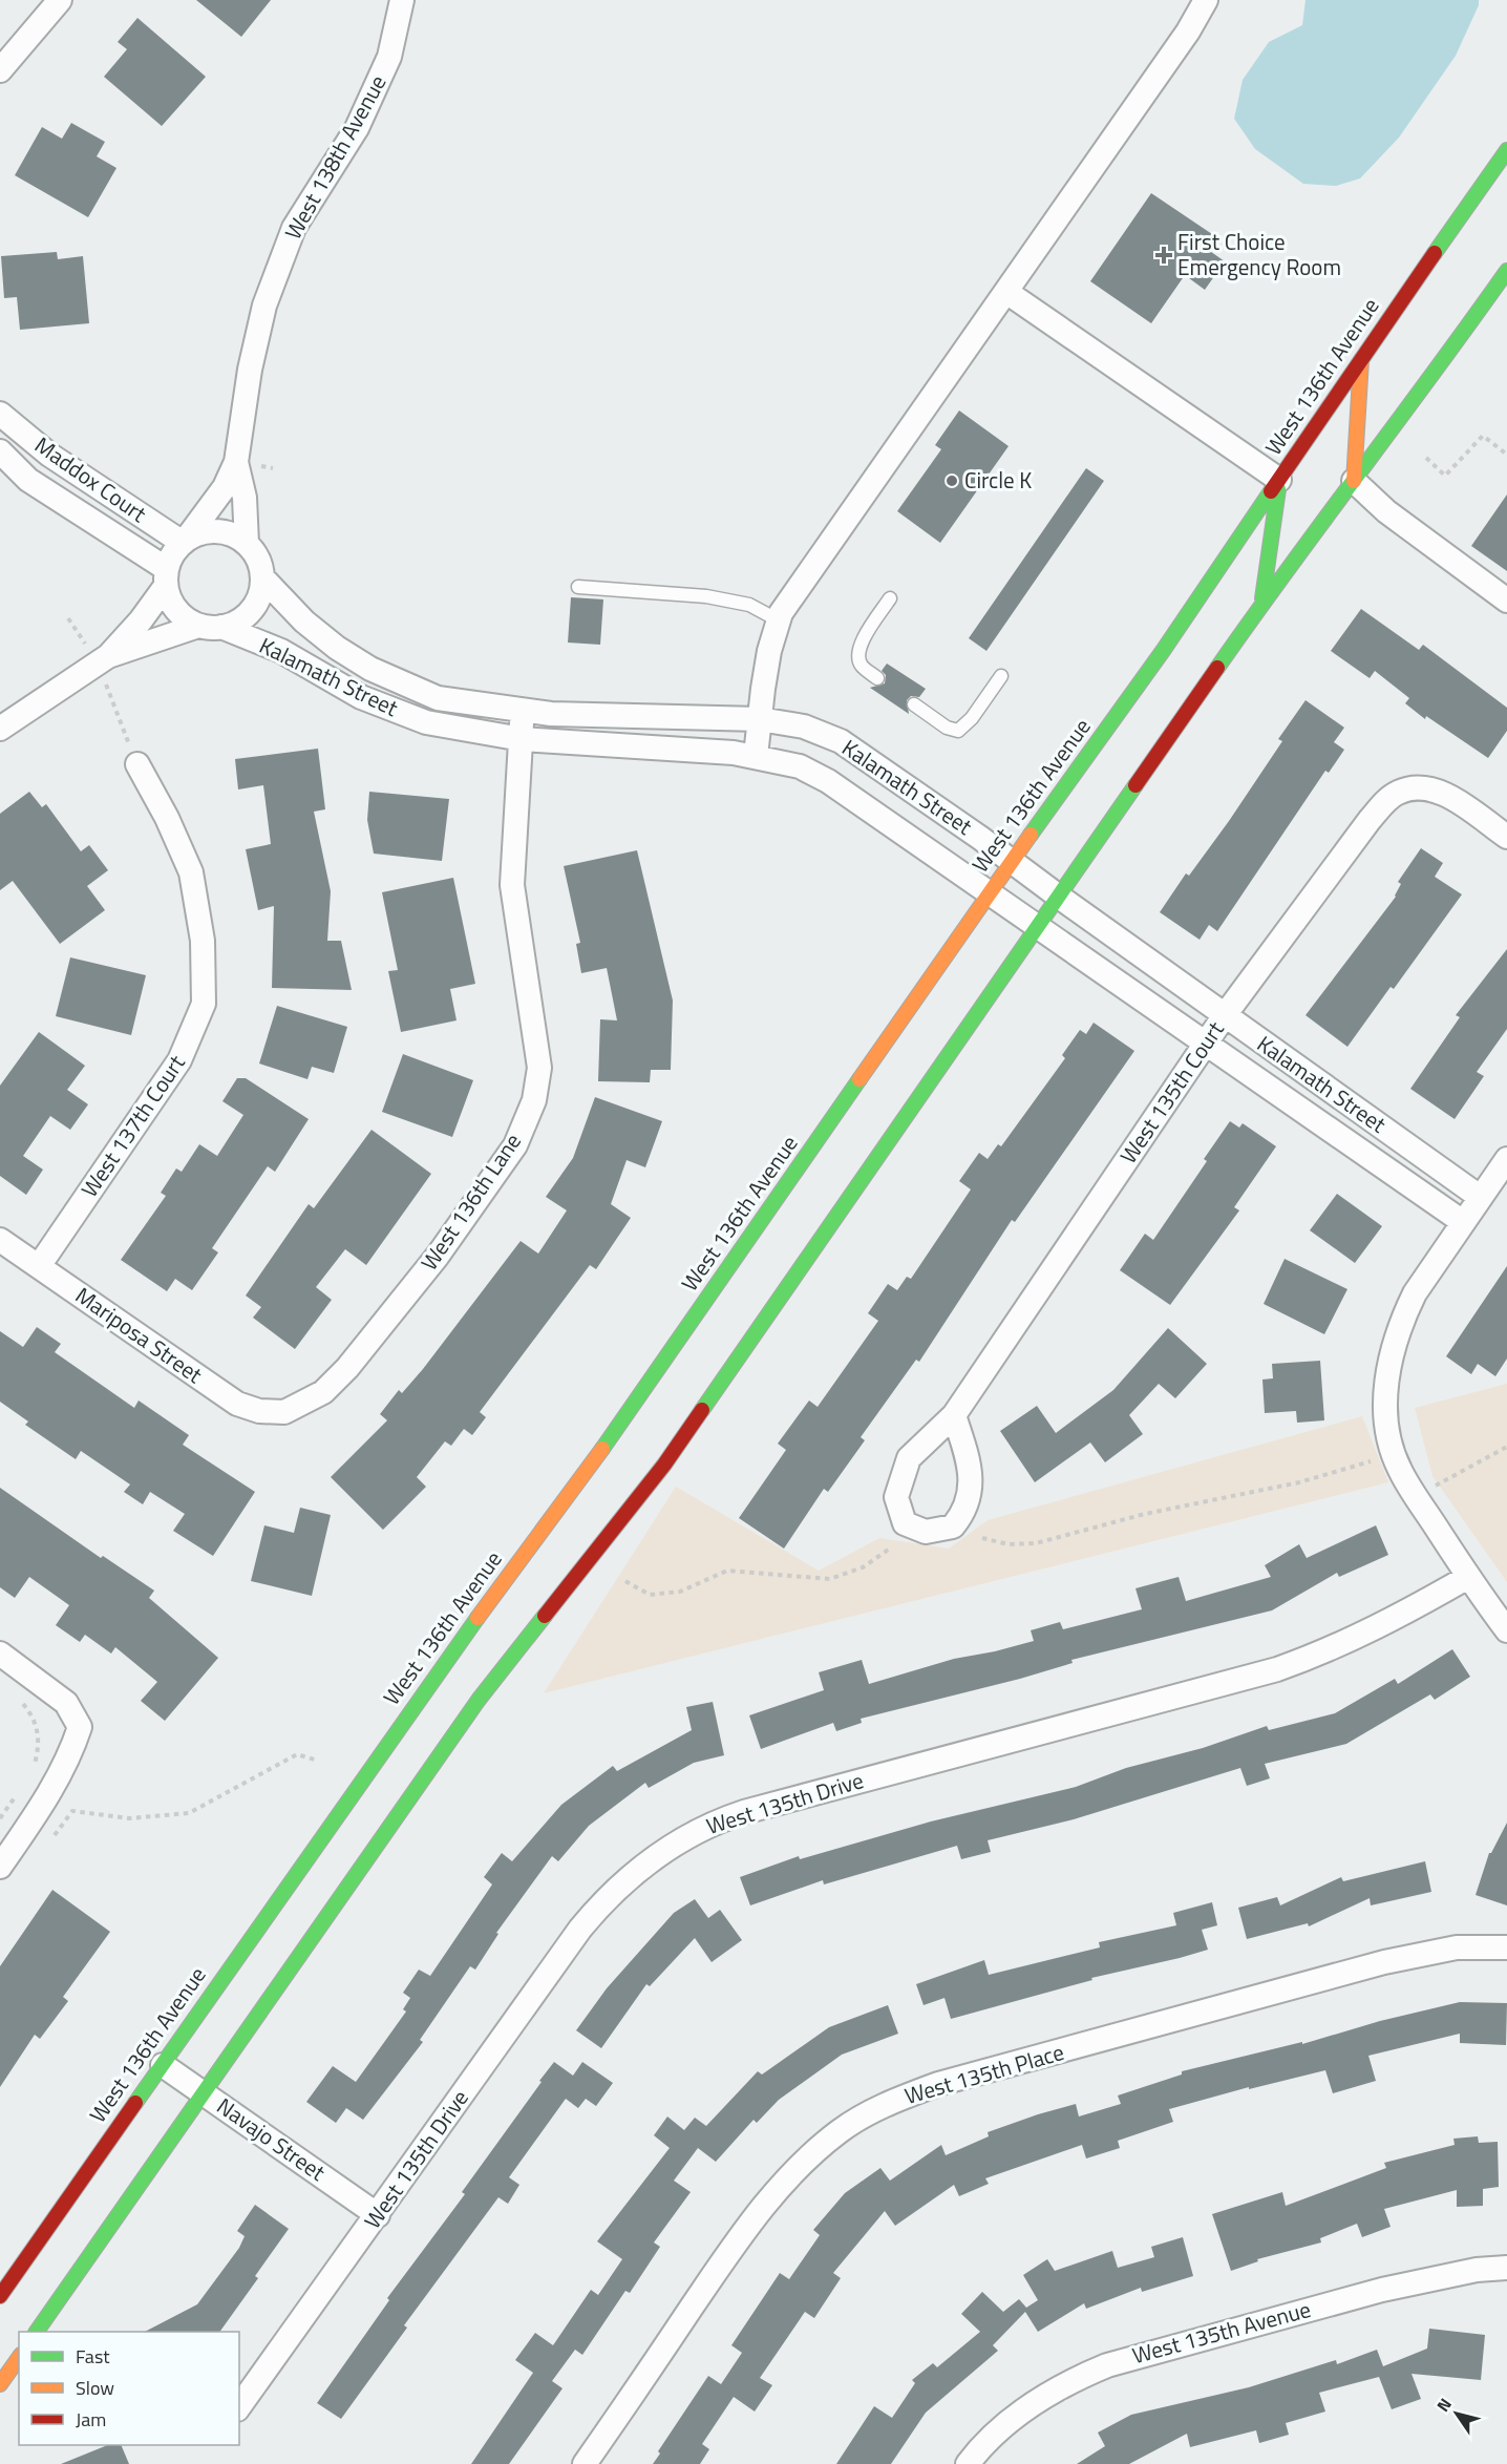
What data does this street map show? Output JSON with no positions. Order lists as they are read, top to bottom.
{
  "streets": {
    "main road": ["West 136th Avenue"],
    "street": [
      "West 138th Avenue",
      "Maddox Court",
      "Kalamath Street",
      "West 135th Court",
      "West 137th Court",
      "West 136th Lane",
      "Mariposa Street",
      "West 135th Drive",
      "West 135th Place",
      "Navajo Street",
      "West 135th Avenue"
    ]
  },
  "crossings": [
    ["West 138th Avenue", "Maddox Court"],
    ["West 138th Avenue", "Kalamath Street"],
    ["West 136th Avenue", "Kalamath Street"],
    ["West 136th Avenue", "Navajo Street"],
    ["Maddox Court", "Kalamath Street"],
    ["Kalamath Street", "West 135th Court"],
    ["Kalamath Street", "West 136th Lane"],
    ["West 137th Court", "Mariposa Street"],
    ["West 136th Lane", "Mariposa Street"],
    ["West 135th Drive", "Navajo Street"]
  ],
  "places": {
    "health": ["First Choice Emergency Room"],
    "other": ["Circle K"]
  },
  "legend": ["Fast", "Slow", "Jam"],
  "north": "top left"
}
